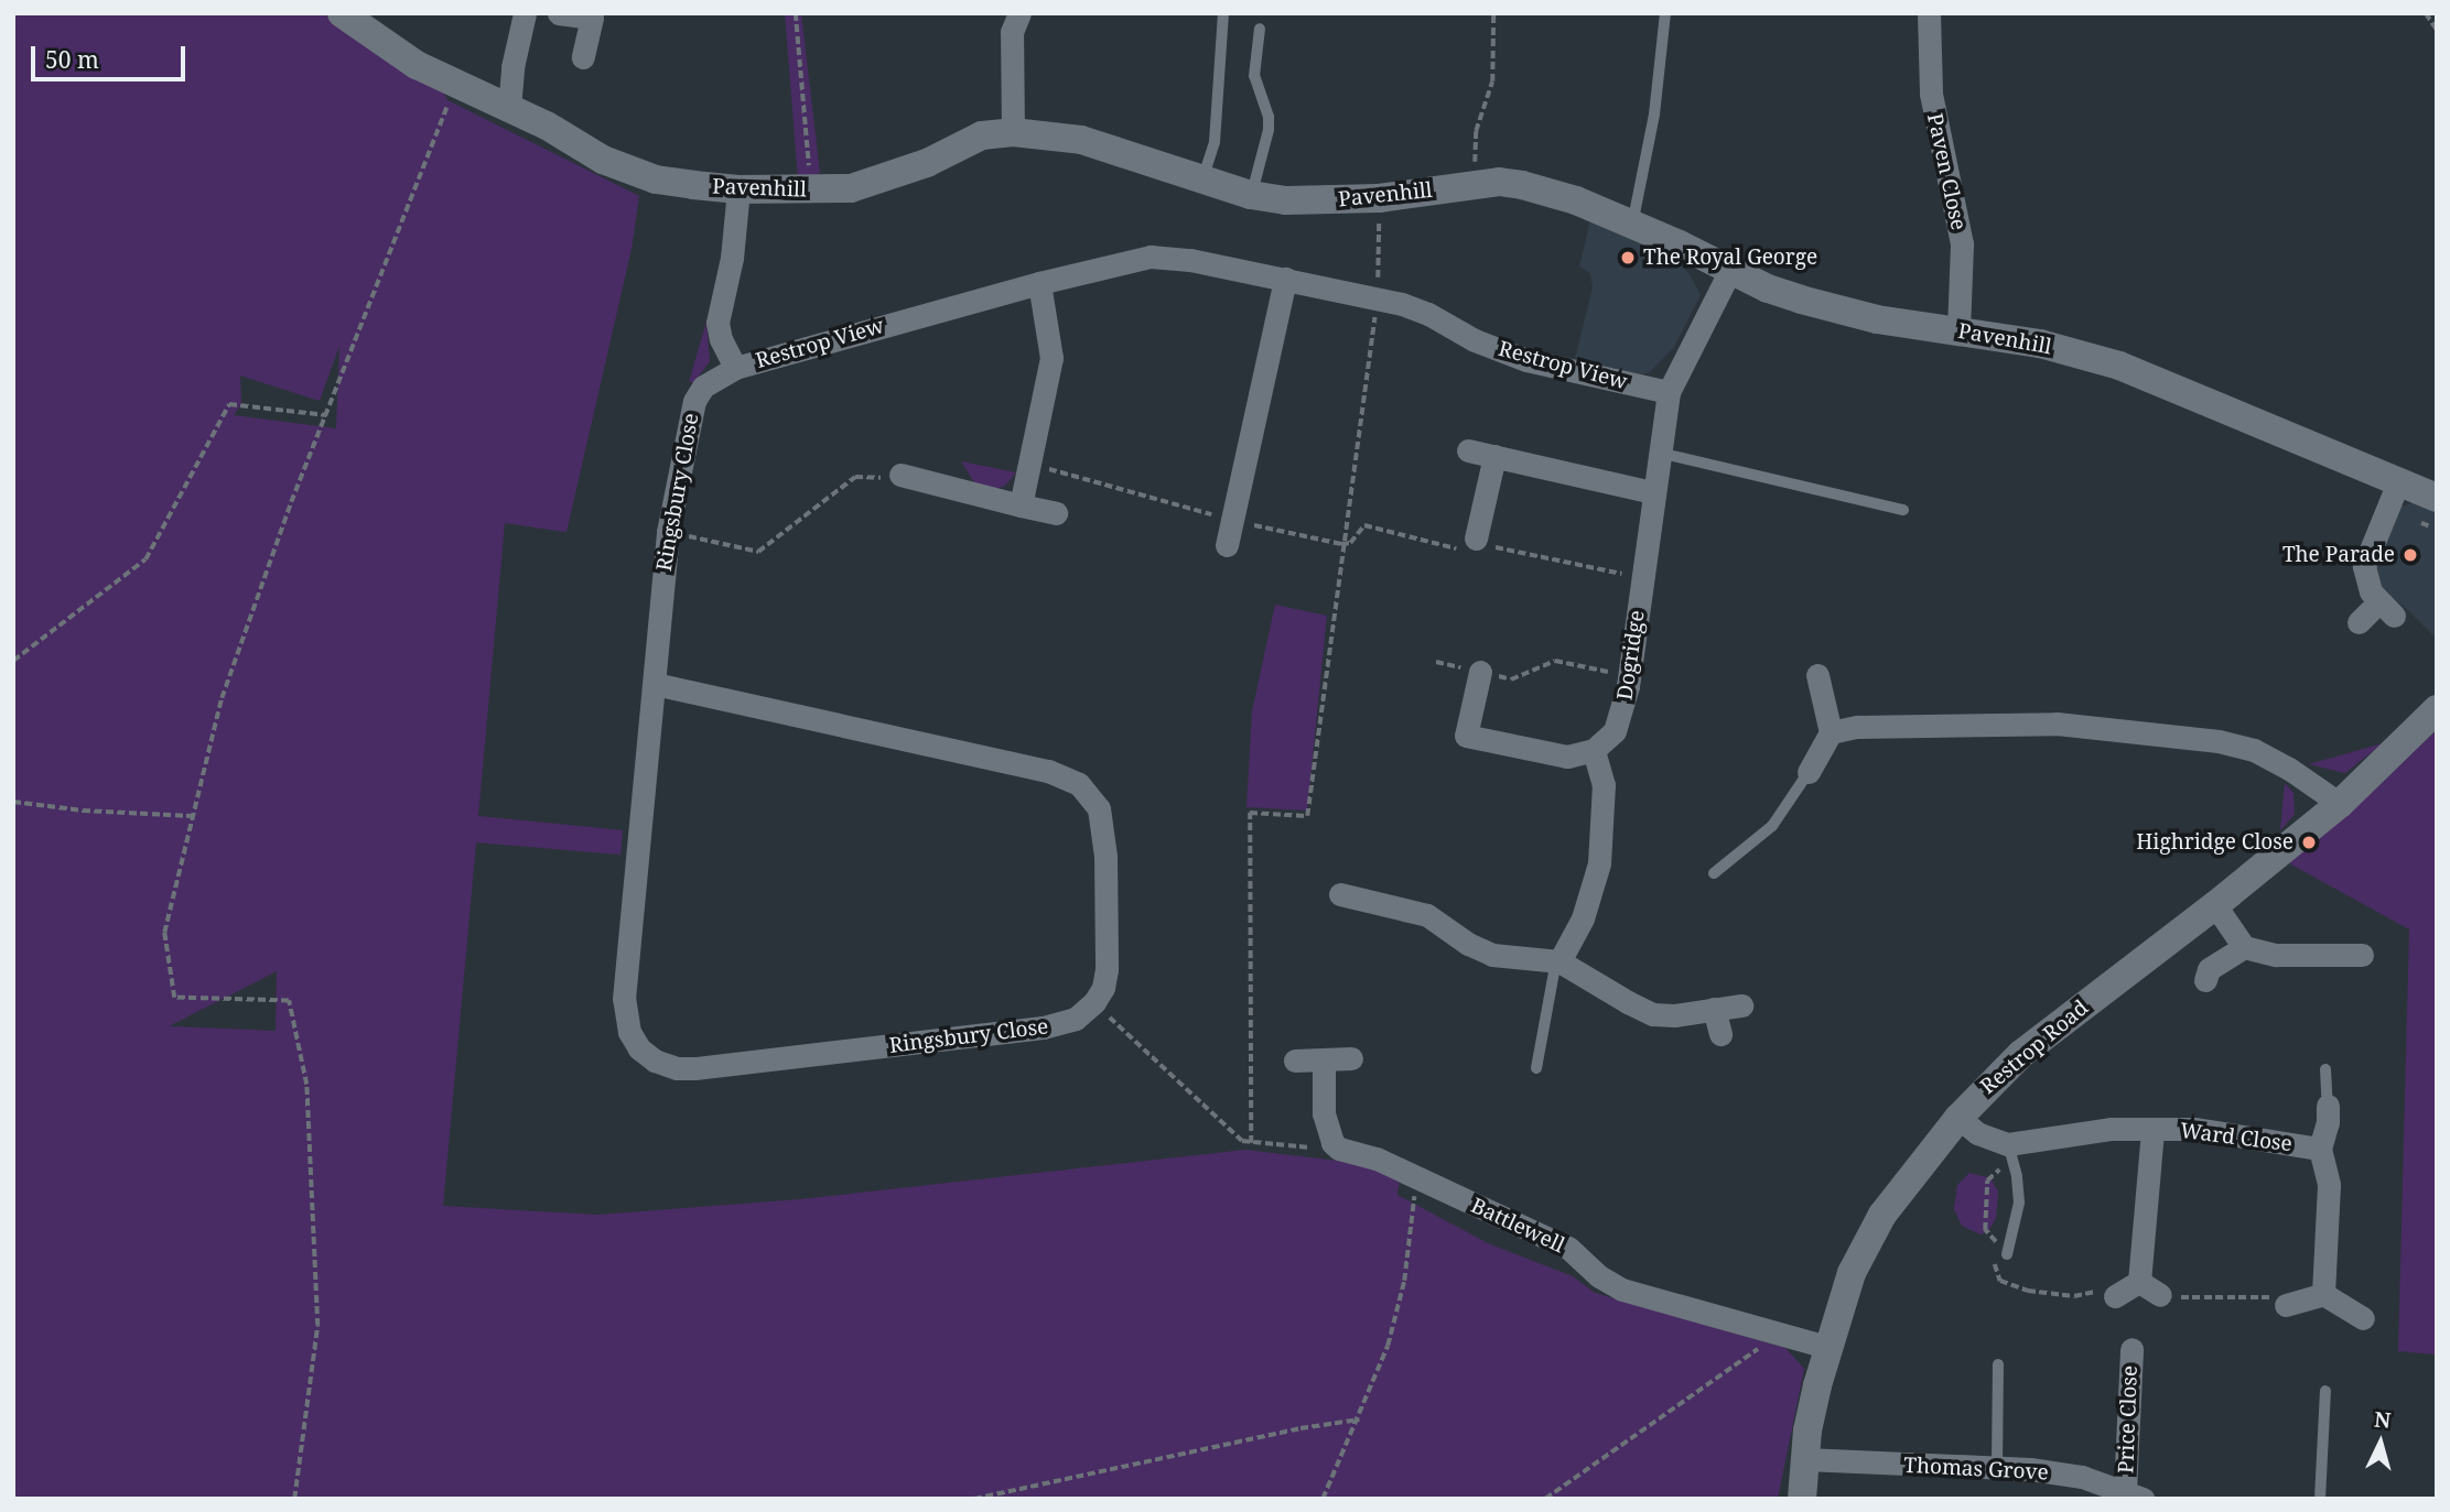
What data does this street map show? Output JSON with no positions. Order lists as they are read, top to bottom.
{
  "streets": {
    "street": [
      "Paven Close",
      "Pavenhill",
      "Restrop View",
      "Ringsbury Close",
      "Dogridge",
      "Restrop Road",
      "Ward Close",
      "Battlewell",
      "Price Close",
      "Thomas Grove"
    ]
  },
  "crossings": [
    ["Paven Close", "Pavenhill"],
    ["Pavenhill", "Restrop View"],
    ["Restrop View", "Ringsbury Close"],
    ["Restrop View", "Dogridge"],
    ["Restrop Road", "Battlewell"],
    ["Restrop Road", "Thomas Grove"],
    ["Price Close", "Thomas Grove"]
  ],
  "places": ["The Royal George", "The Parade", "Highridge Close"],
  "scale_bar": "50 m",
  "north": "top"
}
